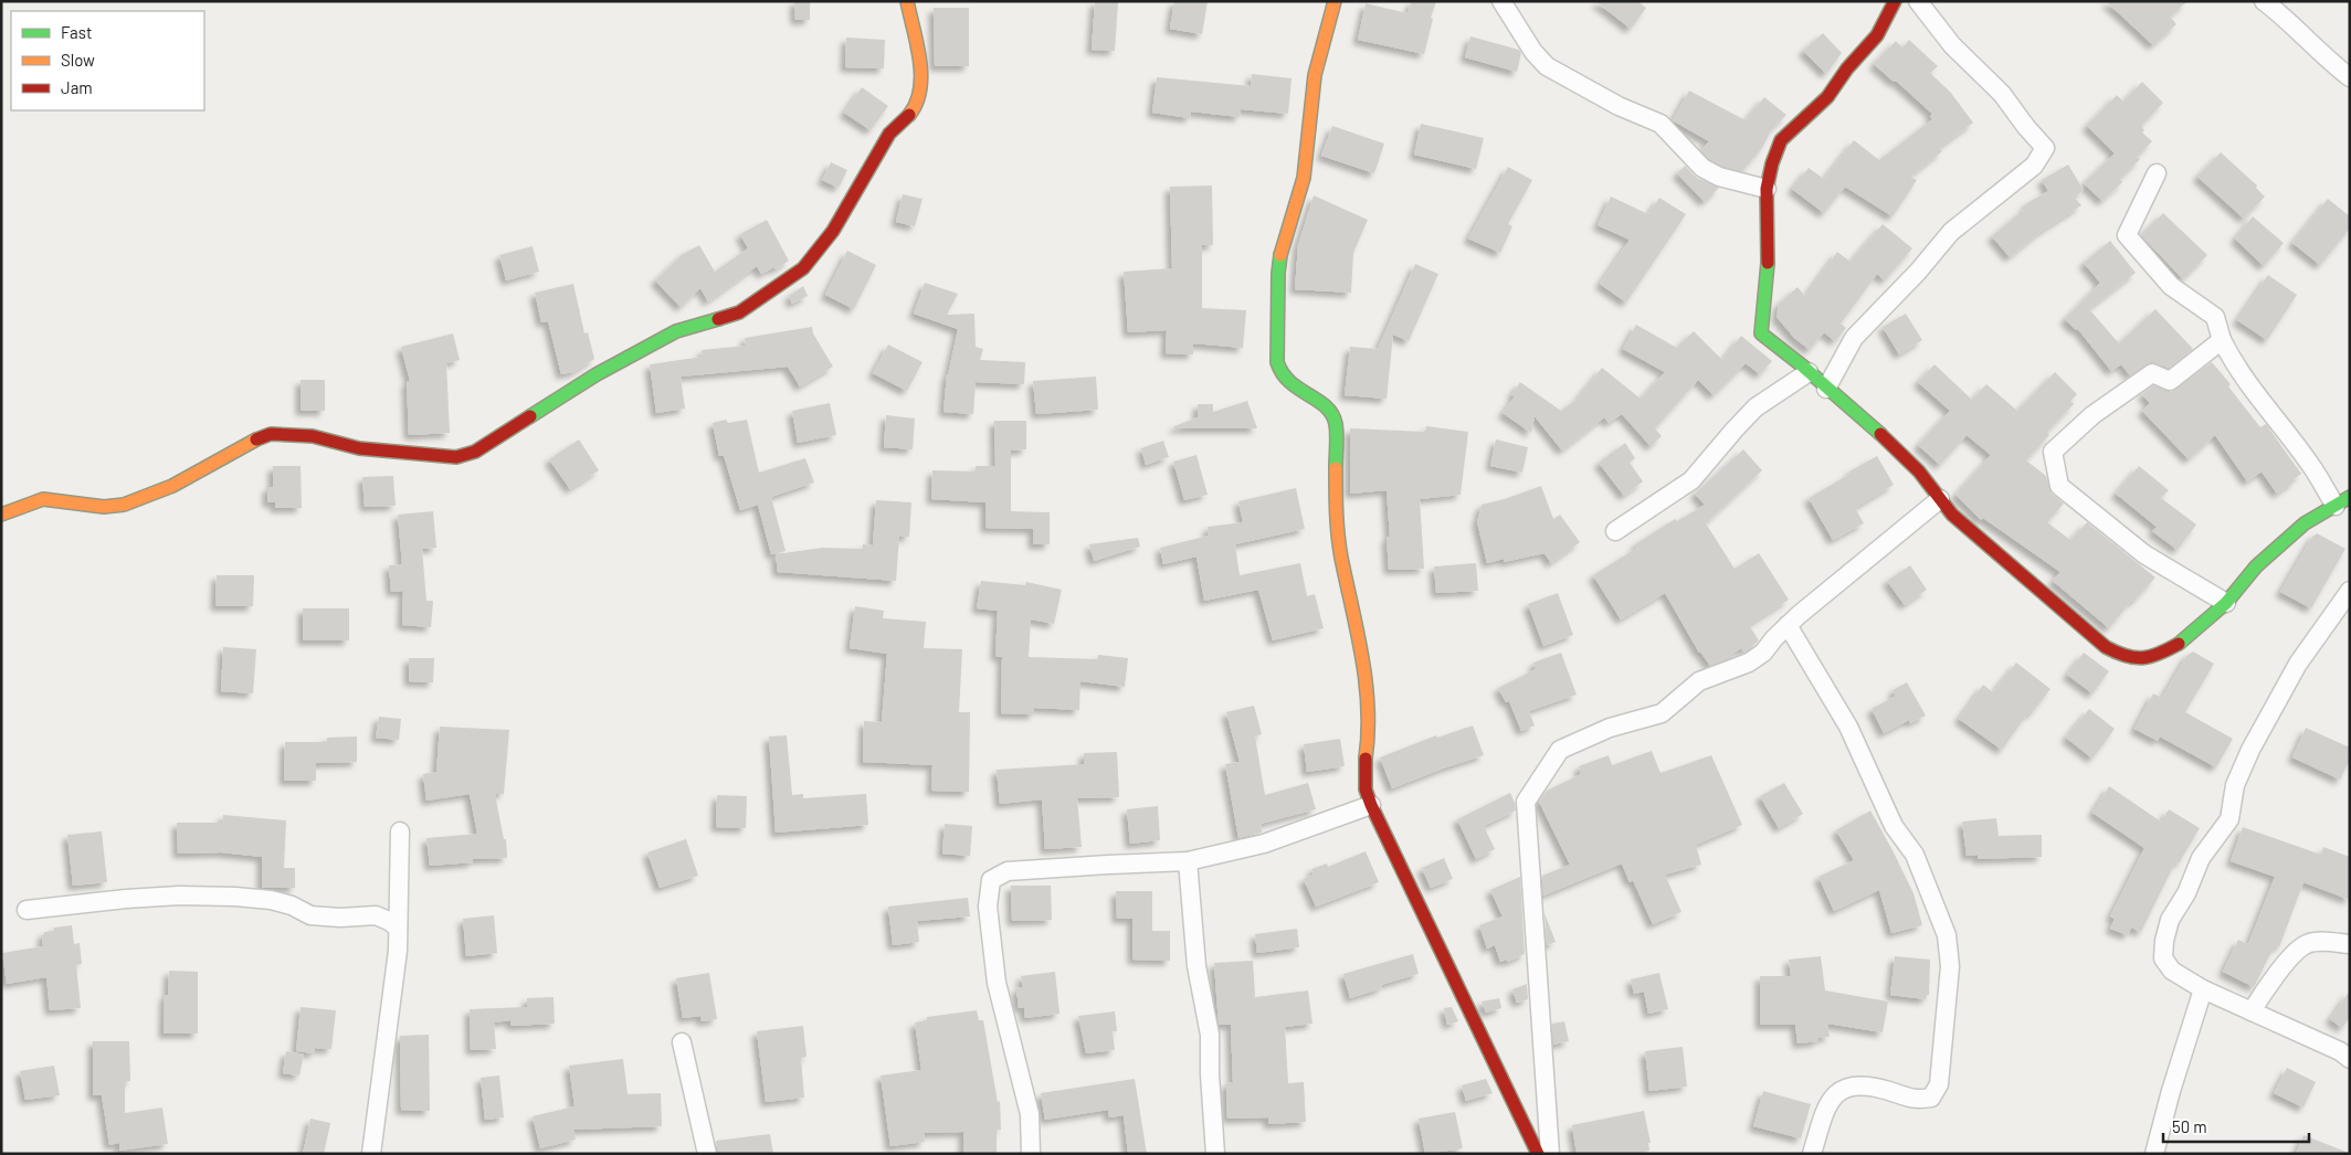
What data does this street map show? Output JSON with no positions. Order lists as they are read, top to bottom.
{
  "legend": ["Fast", "Slow", "Jam"],
  "scale_bar": "50 m"
}
